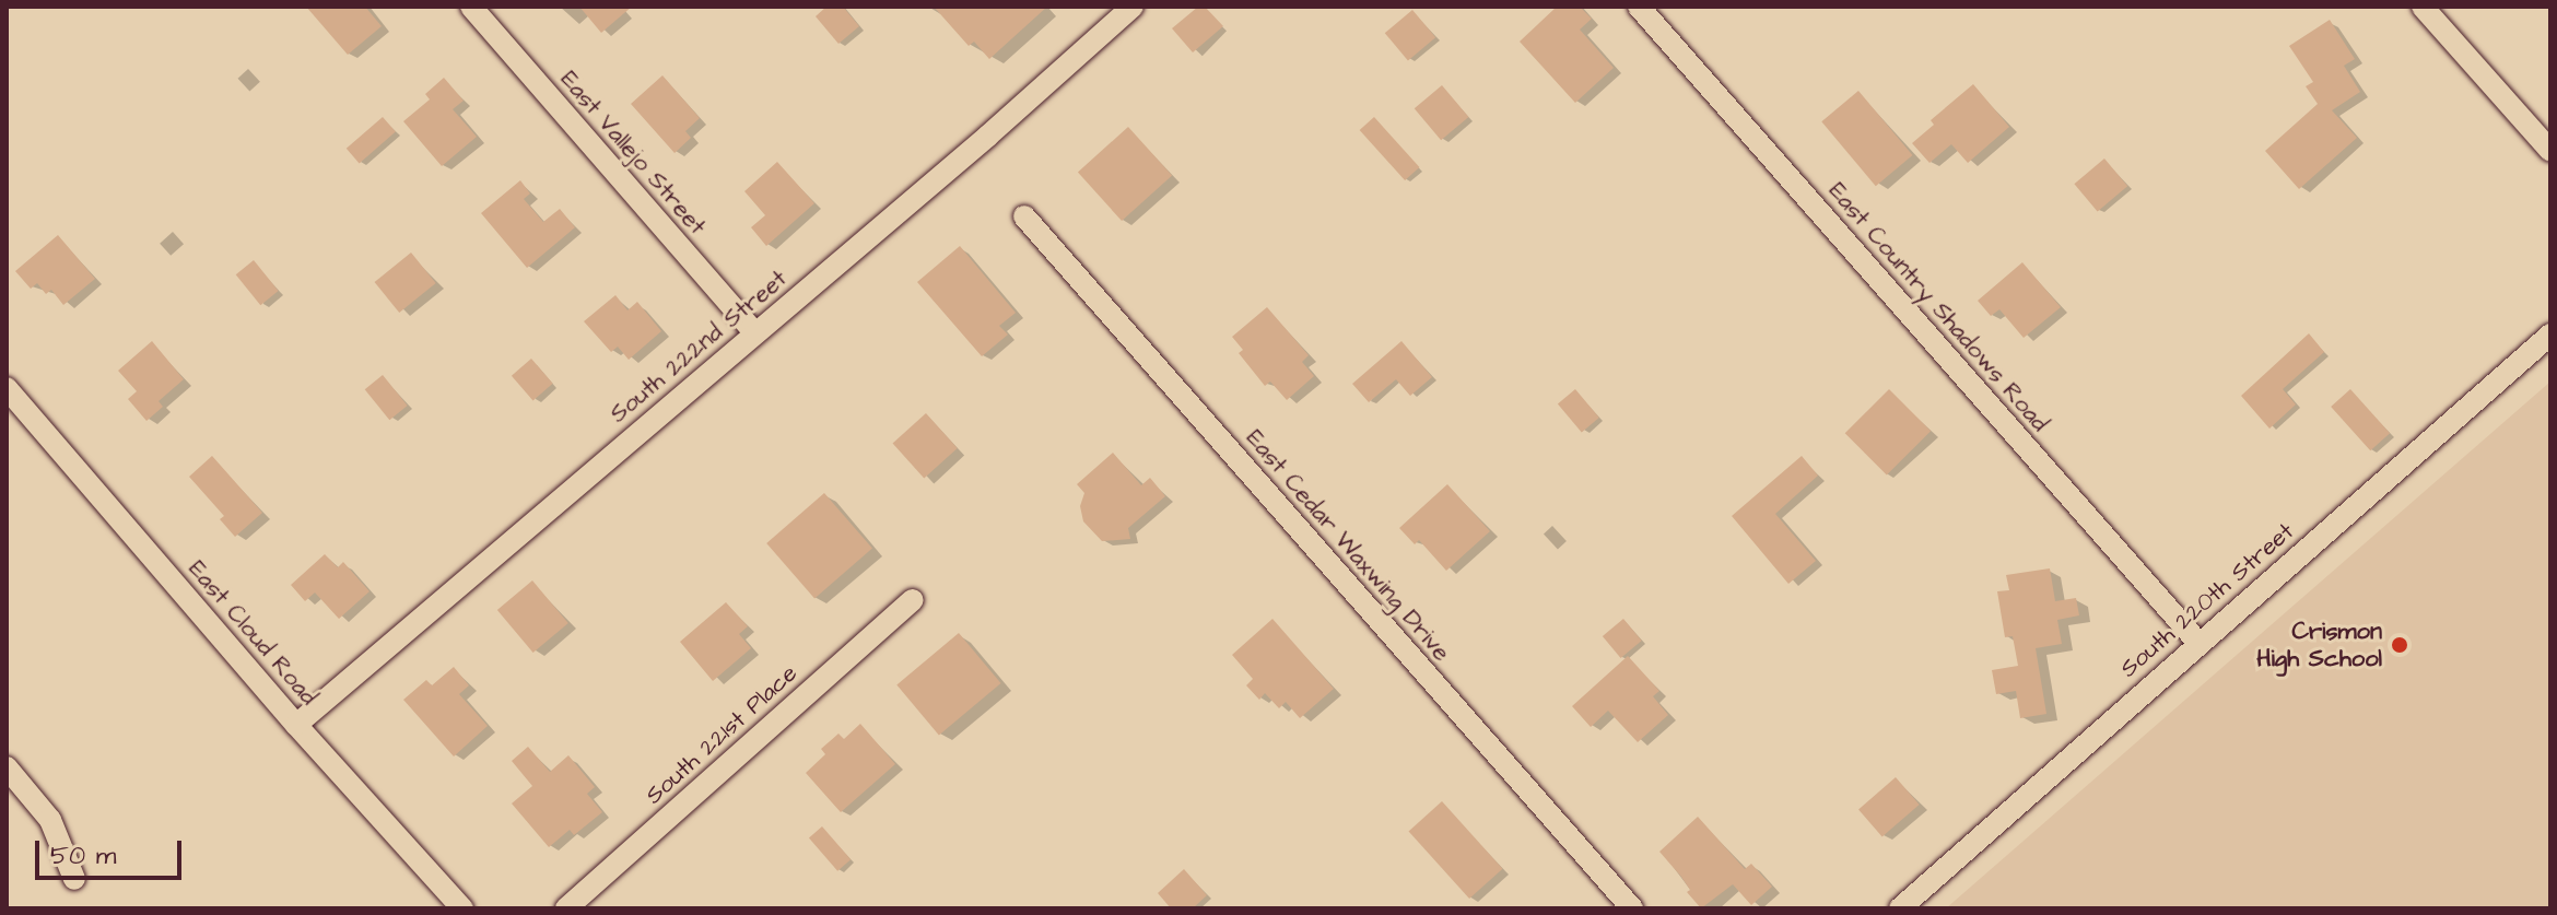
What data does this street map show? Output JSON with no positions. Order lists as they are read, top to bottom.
{
  "streets": {
    "street": [
      "East Vallejo Street",
      "East Country Shadows Road",
      "South 222nd Street",
      "East Cedar Waxwing Drive",
      "South 220th Street",
      "East Cloud Road",
      "South 221st Place"
    ]
  },
  "crossings": [
    ["East Vallejo Street", "South 222nd Street"],
    ["East Country Shadows Road", "South 220th Street"],
    ["South 222nd Street", "East Cloud Road"]
  ],
  "places": ["Crismon High School"],
  "scale_bar": "50 m"
}
